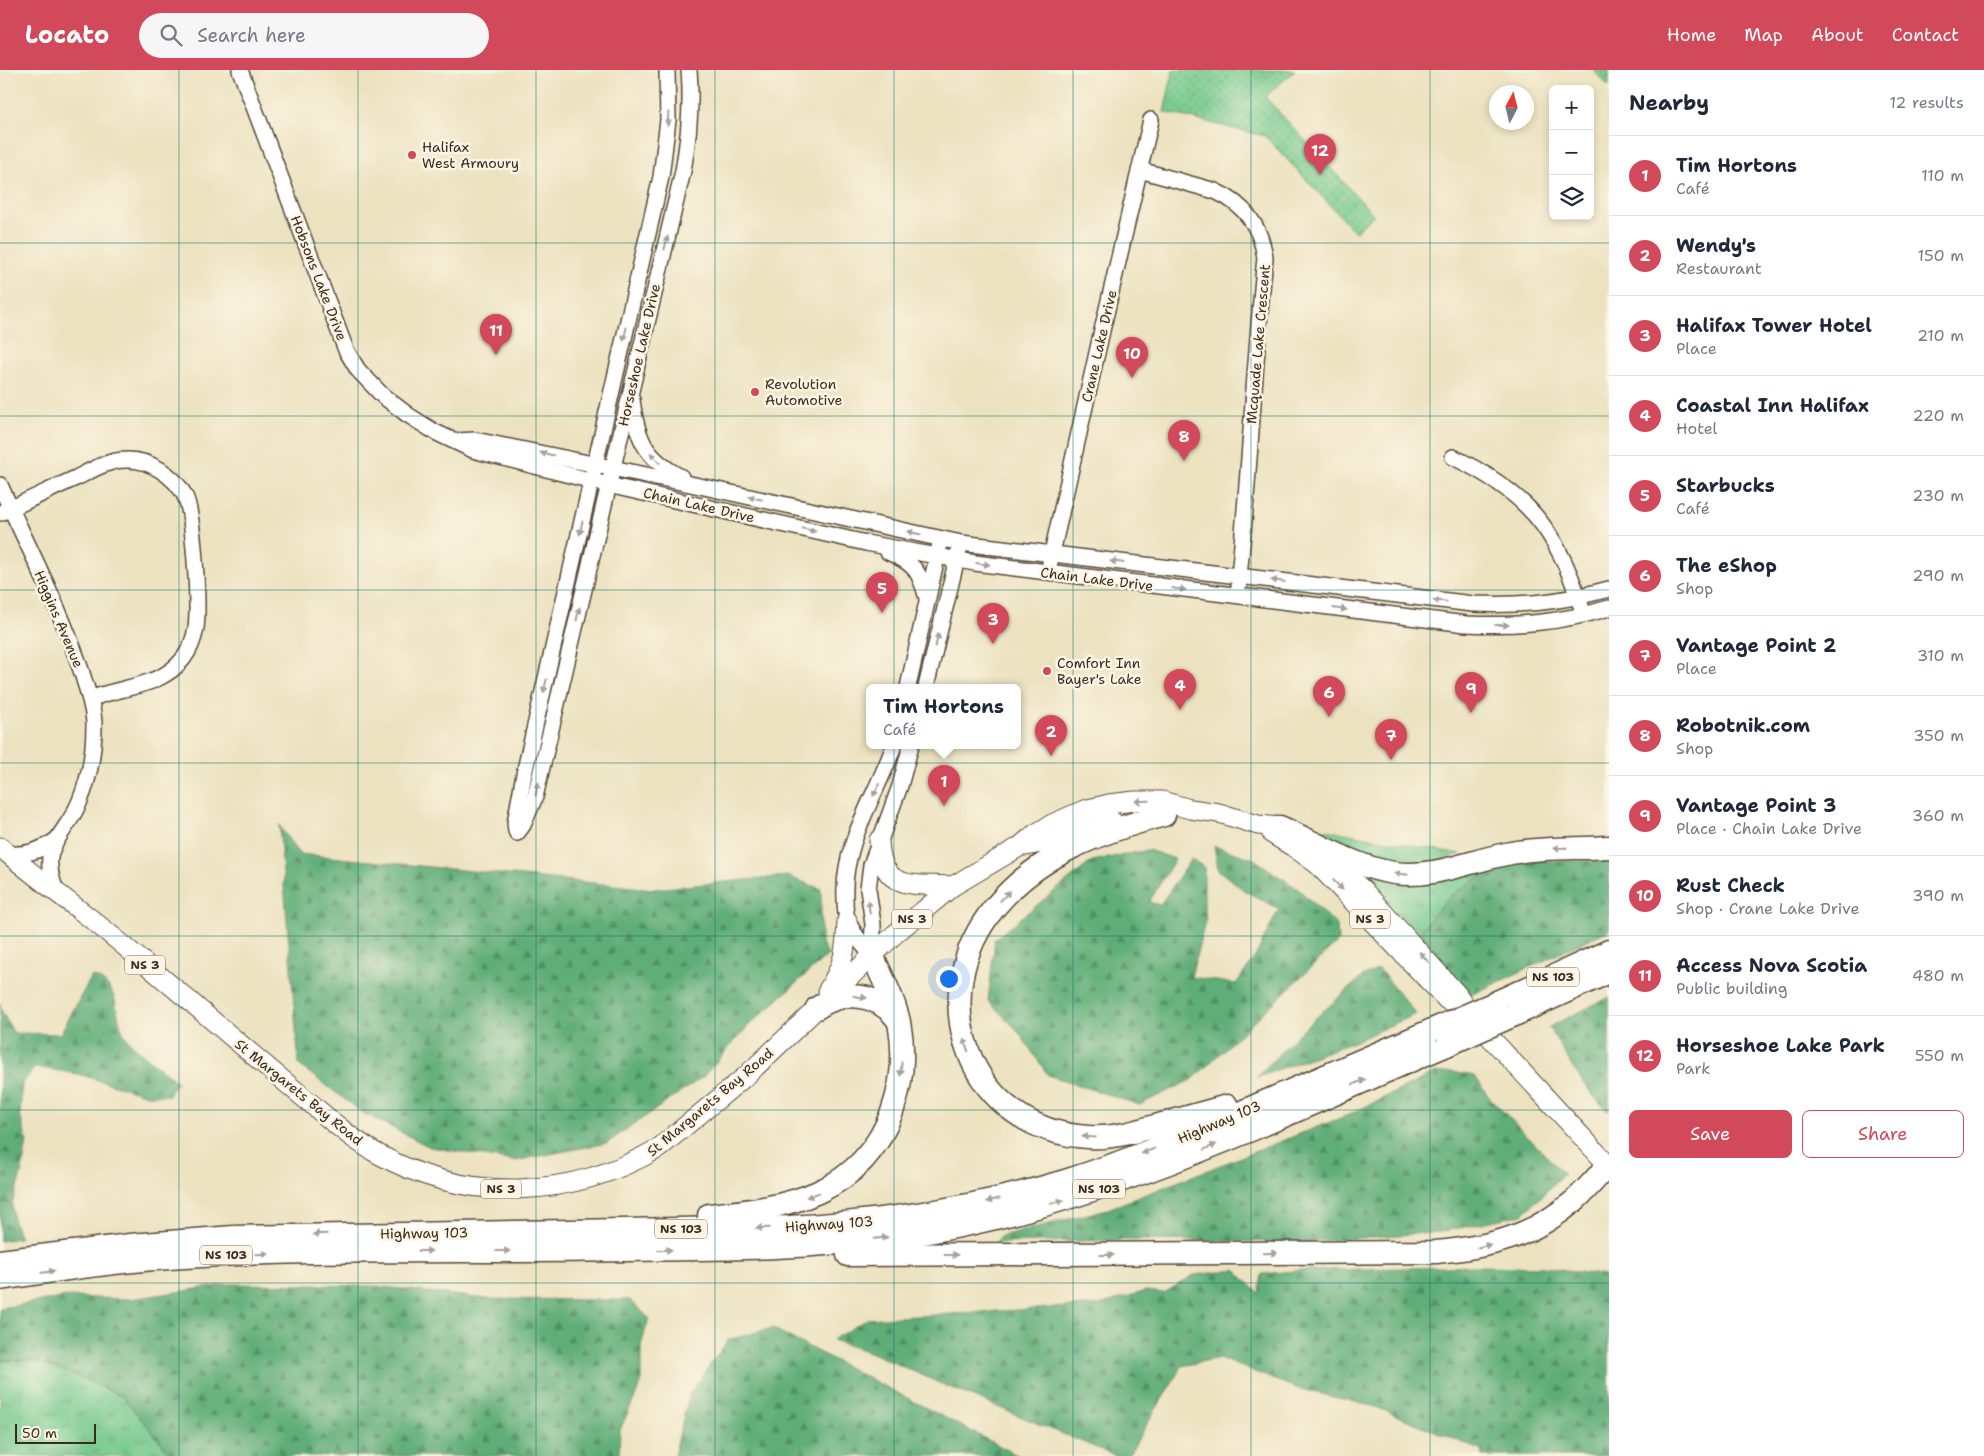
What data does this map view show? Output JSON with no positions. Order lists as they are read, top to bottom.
{
  "streets": {
    "highway": ["NS 103", "Highway 103"],
    "main road": ["NS 3", "St Margarets Bay Road"],
    "street": [
      "Hobsons Lake Drive",
      "Mcquade Lake Crescent",
      "Crane Lake Drive",
      "Horseshoe Lake Drive",
      "Chain Lake Drive",
      "Higgins Avenue"
    ]
  },
  "crossings": [
    ["Hobsons Lake Drive", "Horseshoe Lake Drive"],
    ["Hobsons Lake Drive", "Chain Lake Drive"],
    ["Mcquade Lake Crescent", "Crane Lake Drive"],
    ["Mcquade Lake Crescent", "Chain Lake Drive"],
    ["Crane Lake Drive", "Chain Lake Drive"],
    ["Horseshoe Lake Drive", "Chain Lake Drive"],
    ["Higgins Avenue", "St Margarets Bay Road"]
  ],
  "places": ["Halifax West Armoury", "Revolution Automotive", "Comfort Inn Bayer's Lake"],
  "scale_bar": "50 m",
  "north": "top",
  "page": {
    "header": "Locato",
    "search": "Search here",
    "nav": [
      "Home",
      "Map",
      "About",
      "Contact"
    ],
    "heading": ["Nearby", "12 results"],
    "map_buttons": ["+", "−"],
    "pins": [
      "12",
      "11",
      "10",
      "8",
      "5",
      "3",
      "4",
      "9",
      "6",
      "2",
      "7",
      "1"
    ],
    "list": [
      {
        "mark": "1",
        "name": "Tim Hortons",
        "note": "Café",
        "value": "110 m"
      },
      {
        "mark": "2",
        "name": "Wendy's",
        "note": "Restaurant",
        "value": "150 m"
      },
      {
        "mark": "3",
        "name": "Halifax Tower Hotel",
        "note": "Place",
        "value": "210 m"
      },
      {
        "mark": "4",
        "name": "Coastal Inn Halifax",
        "note": "Hotel",
        "value": "220 m"
      },
      {
        "mark": "5",
        "name": "Starbucks",
        "note": "Café",
        "value": "230 m"
      },
      {
        "mark": "6",
        "name": "The eShop",
        "note": "Shop",
        "value": "290 m"
      },
      {
        "mark": "7",
        "name": "Vantage Point 2",
        "note": "Place",
        "value": "310 m"
      },
      {
        "mark": "8",
        "name": "Robotnik.com",
        "note": "Shop",
        "value": "350 m"
      },
      {
        "mark": "9",
        "name": "Vantage Point 3",
        "note": "Place · Chain Lake Drive",
        "value": "360 m"
      },
      {
        "mark": "10",
        "name": "Rust Check",
        "note": "Shop · Crane Lake Drive",
        "value": "390 m"
      },
      {
        "mark": "11",
        "name": "Access Nova Scotia",
        "note": "Public building",
        "value": "480 m"
      },
      {
        "mark": "12",
        "name": "Horseshoe Lake Park",
        "note": "Park",
        "value": "550 m"
      }
    ],
    "popup": ["Tim Hortons", "Café"],
    "buttons": ["Save", "Share"],
    "scale": "50 m"
  }
}
